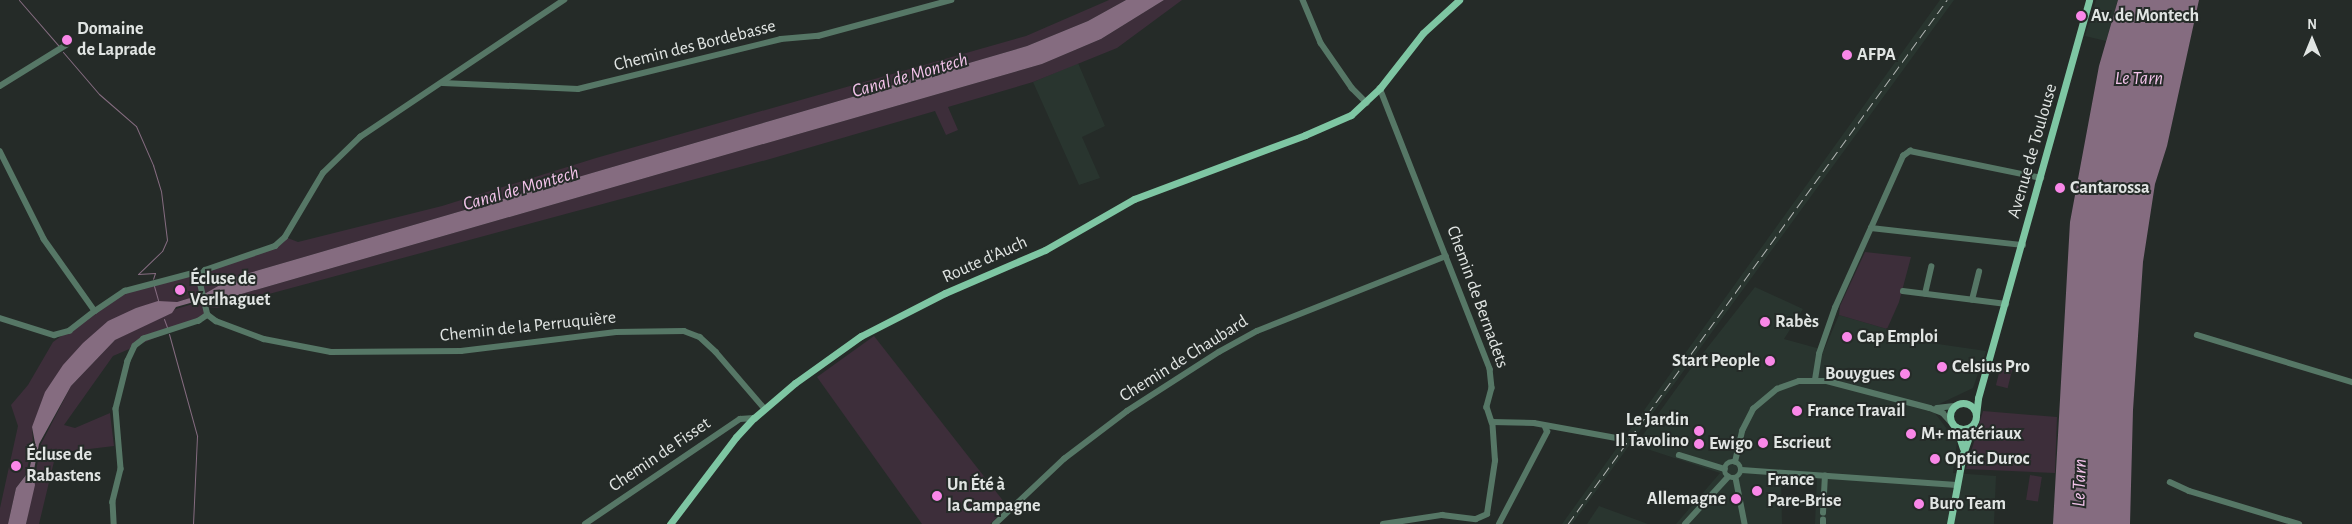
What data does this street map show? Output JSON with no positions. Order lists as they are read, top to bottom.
{
  "streets": {
    "main road": ["Avenue de Toulouse", "Route d'Auch"],
    "street": [
      "Chemin des Bordebasse",
      "Chemin de Bernadets",
      "Chemin de la Perruquière",
      "Chemin de Chaubard",
      "Chemin de Fisset"
    ]
  },
  "crossings": [
    ["Route d'Auch", "Chemin de Bernadets"],
    ["Route d'Auch", "Chemin de la Perruquière"],
    ["Route d'Auch", "Chemin de Fisset"],
    ["Chemin de Bernadets", "Chemin de Chaubard"]
  ],
  "water": ["Canal de Montech", "Le Tarn"],
  "places": [
    "Av. de Montech",
    "Domaine de Laprade",
    "AFPA",
    "Cantarossa",
    "Écluse de Verlhaguet",
    "Rabès",
    "Cap Emploi",
    "Start People",
    "Celsius Pro",
    "Bouygues",
    "France Travail",
    "Le Jardin Il Tavolino",
    "M+ matériaux",
    "Escrieut",
    "Ewigo",
    "Optic Duroc",
    "Écluse de Rabastens",
    "France Pare-Brise",
    "Un Été à la Campagne",
    "Allemagne",
    "Buro Team"
  ],
  "north": "top"
}
